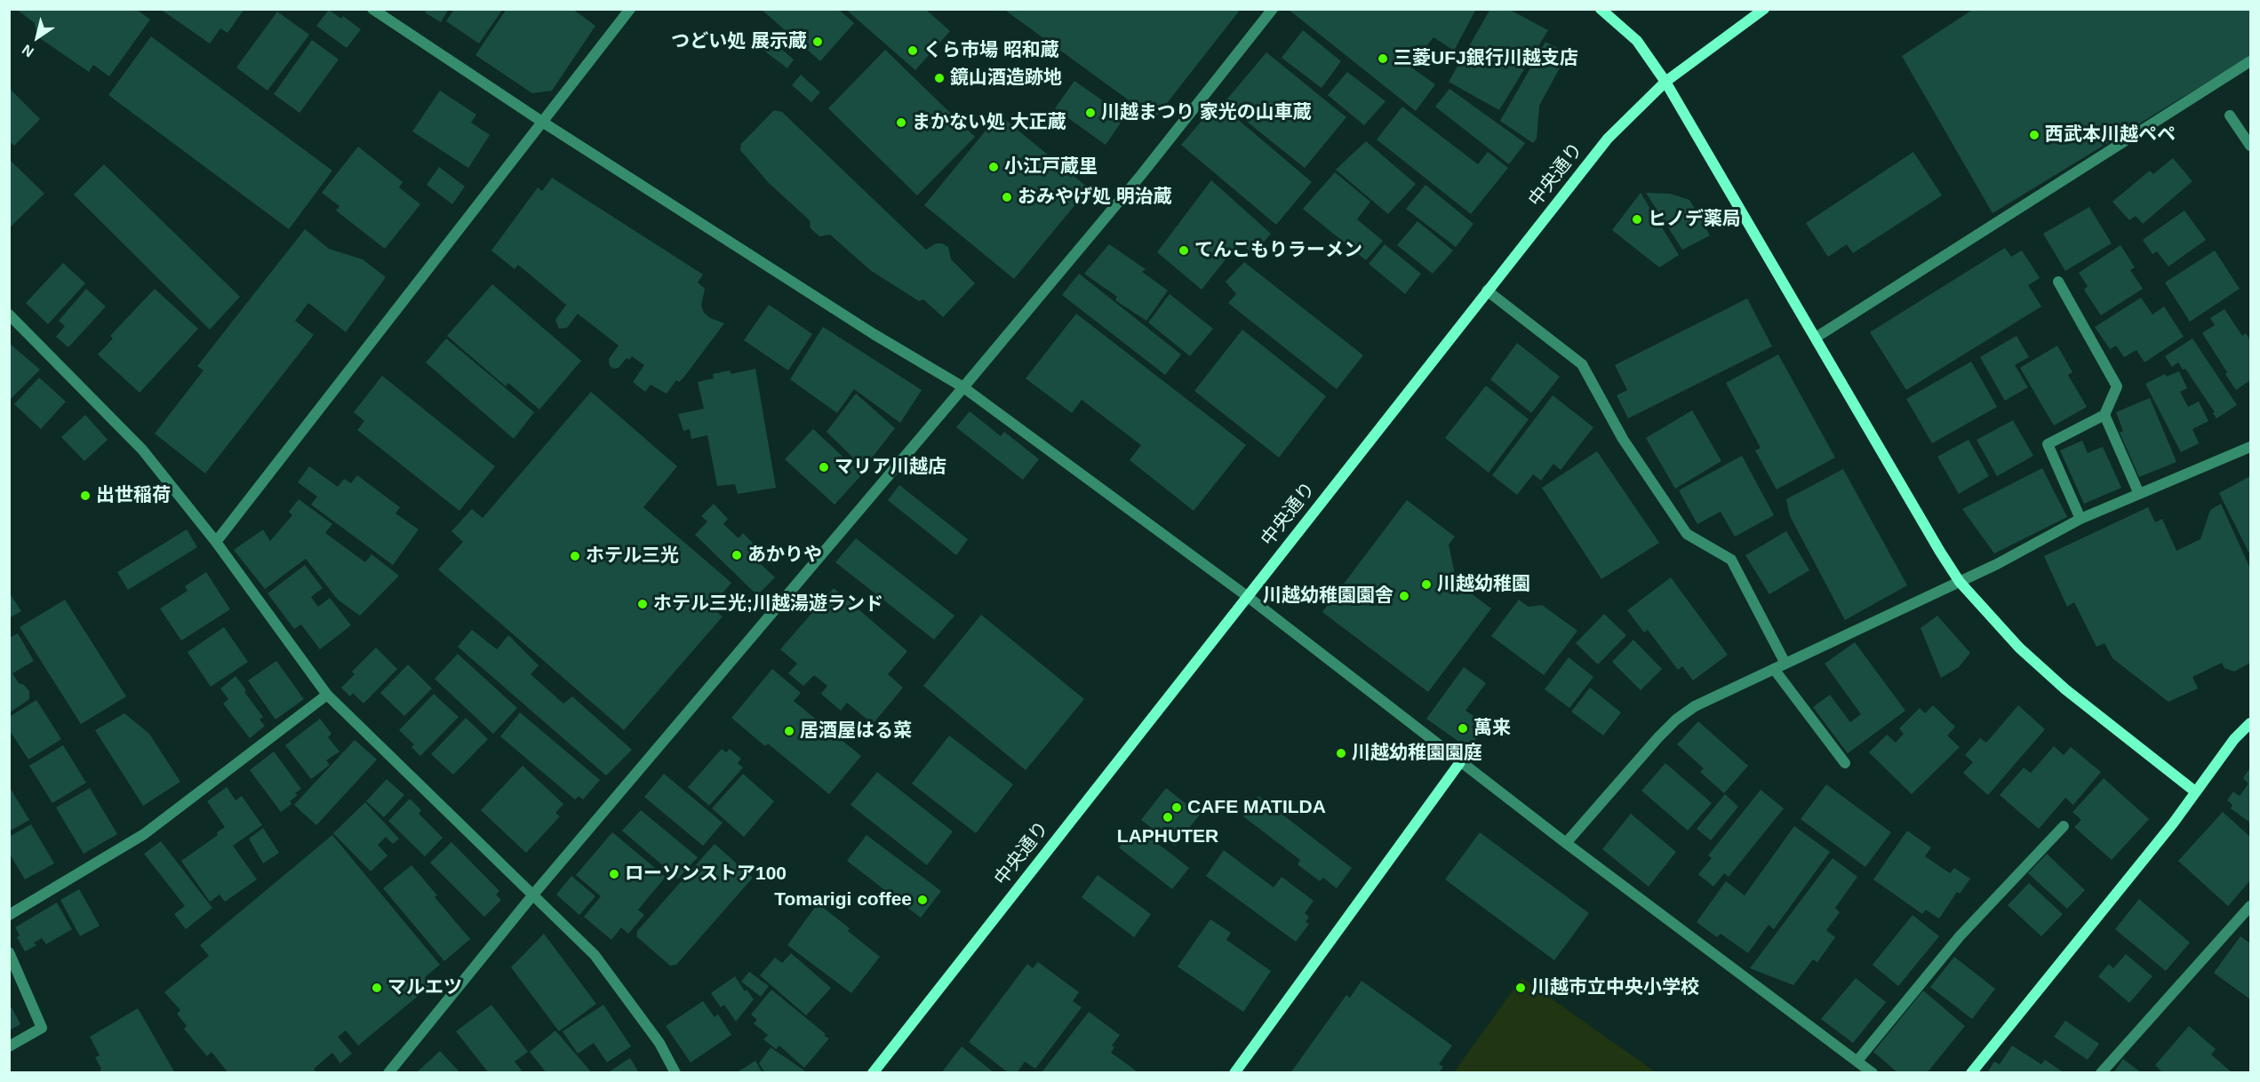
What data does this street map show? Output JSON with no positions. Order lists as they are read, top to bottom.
{
  "streets": {
    "street": ["中央通り"]
  },
  "places": [
    "つどい処 展示蔵",
    "くら市場 昭和蔵",
    "三菱UFJ銀行川越支店",
    "鏡山酒造跡地",
    "川越まつり 家光の山車蔵",
    "まかない処 大正蔵",
    "西武本川越ペペ",
    "小江戸蔵里",
    "おみやげ処 明治蔵",
    "ヒノデ薬局",
    "てんこもりラーメン",
    "マリア川越店",
    "出世稲荷",
    "あかりや",
    "ホテル三光",
    "川越幼稚園",
    "川越幼稚園園舎",
    "ホテル三光;川越湯遊ランド",
    "萬来",
    "居酒屋はる菜",
    "川越幼稚園園庭",
    "CAFE MATILDA",
    "LAPHUTER",
    "ローソンストア100",
    "Tomarigi coffee",
    "マルエツ",
    "川越市立中央小学校"
  ],
  "north": "bottom left"
}
